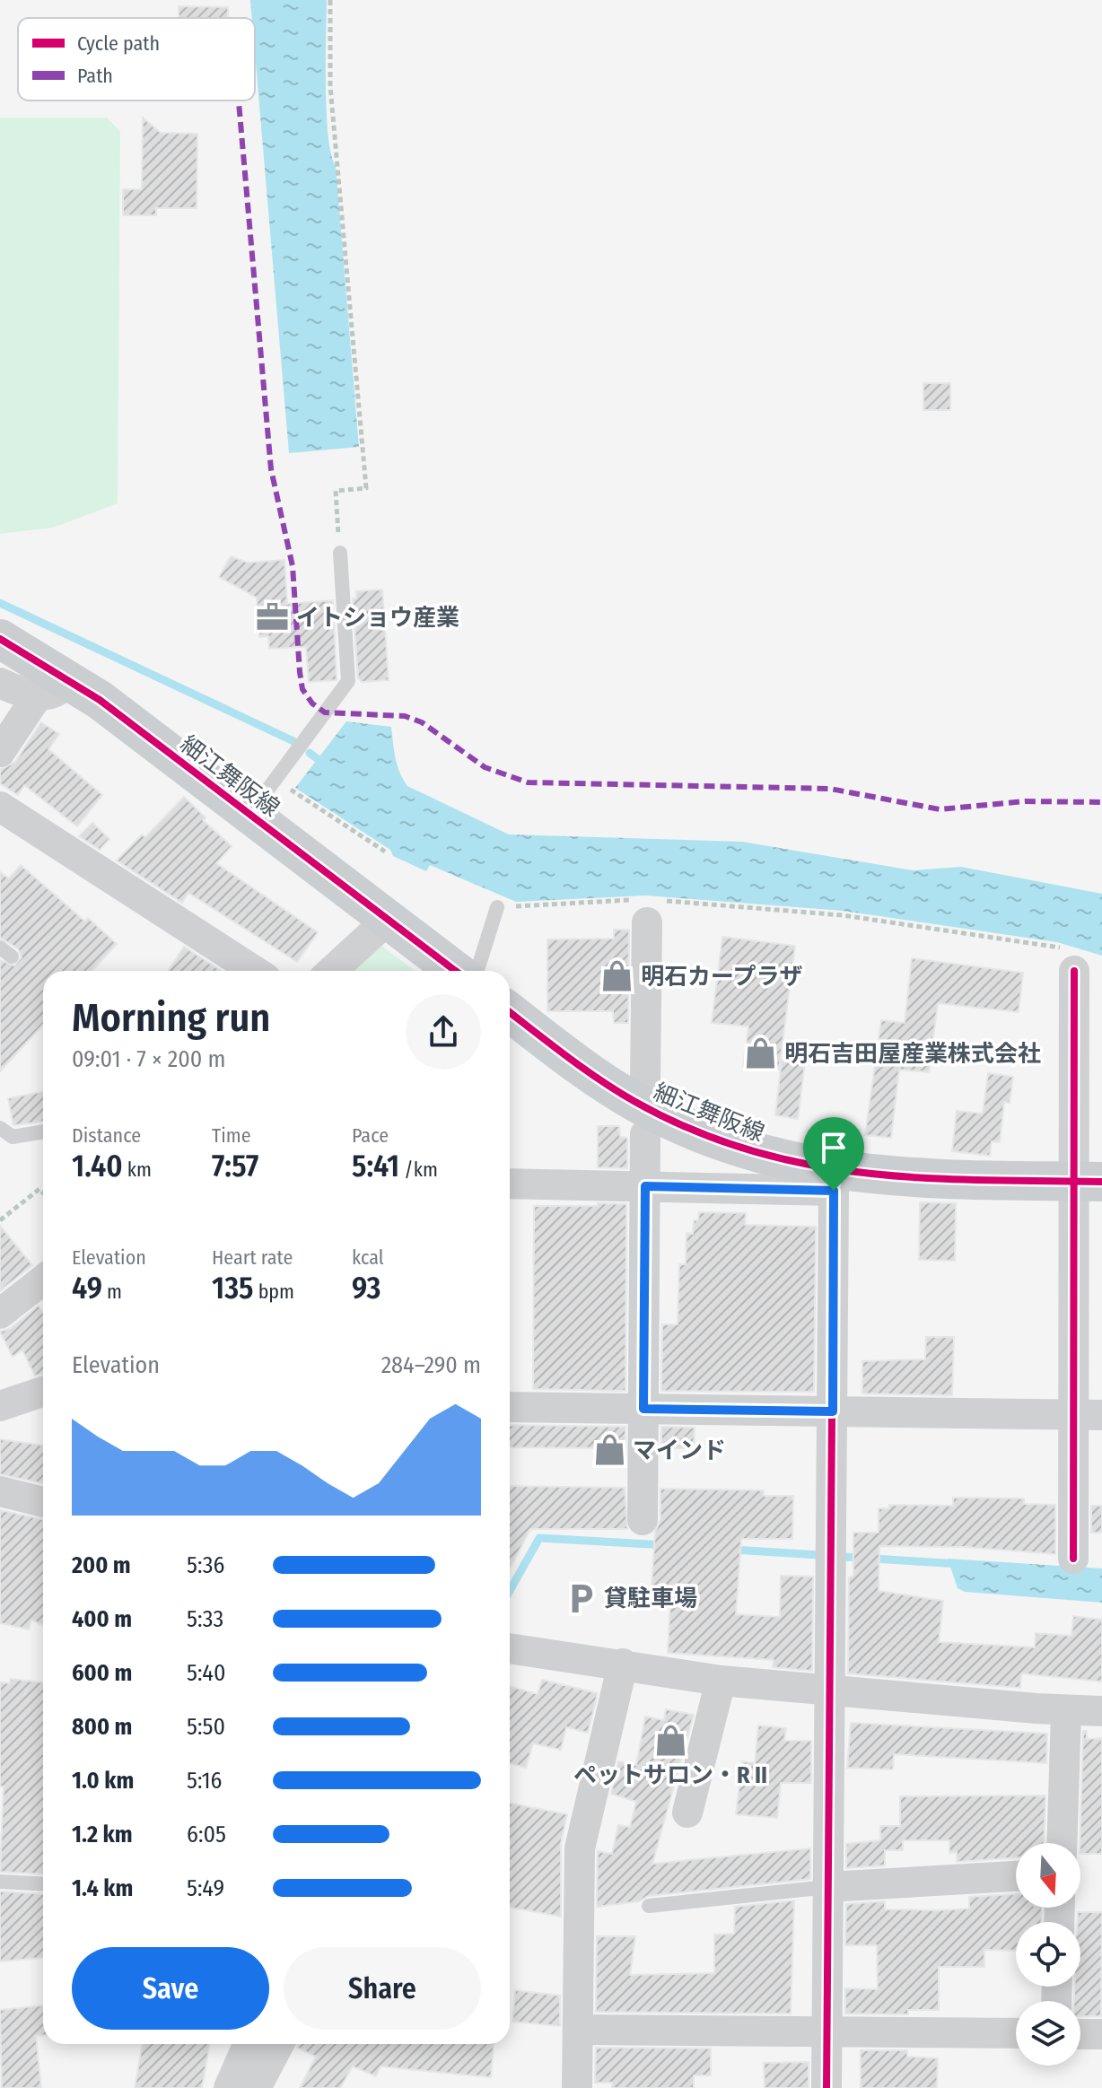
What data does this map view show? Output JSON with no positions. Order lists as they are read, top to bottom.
{
  "streets": {
    "main road": ["細江舞阪線"]
  },
  "places": {
    "office": ["イトショウ産業"],
    "shop": [
      "明石カープラザ",
      "明石吉田屋産業株式会社",
      "マインド",
      "ペットサロン・R II"
    ],
    "parking": ["貸駐車場"]
  },
  "legend": ["Cycle path", "Path"],
  "north": "bottom",
  "page": {
    "heading": ["Morning run", "09:01 · 7 × 200 m"],
    "stats": [
      ["Distance", "1.40 km"],
      ["Time", "7:57"],
      ["Pace", "5:41 /km"],
      ["Elevation", "49 m"],
      ["Heart rate", "135 bpm"],
      ["kcal", "93"]
    ],
    "chart": ["Elevation", "284–290 m"],
    "list": [
      {
        "name": "200 m",
        "note": "5:36"
      },
      {
        "name": "400 m",
        "note": "5:33"
      },
      {
        "name": "600 m",
        "note": "5:40"
      },
      {
        "name": "800 m",
        "note": "5:50"
      },
      {
        "name": "1.0 km",
        "note": "5:16"
      },
      {
        "name": "1.2 km",
        "note": "6:05"
      },
      {
        "name": "1.4 km",
        "note": "5:49"
      }
    ],
    "buttons": ["Save", "Share"]
  }
}
